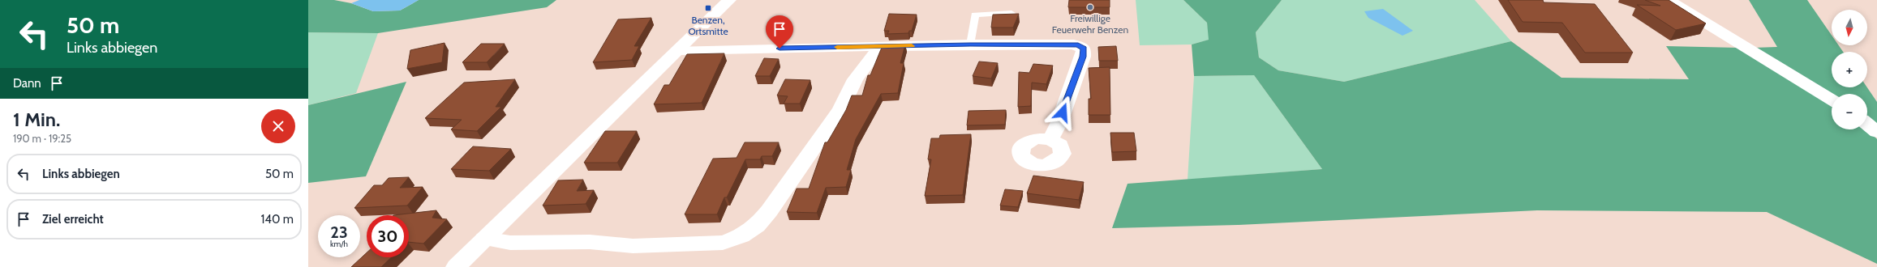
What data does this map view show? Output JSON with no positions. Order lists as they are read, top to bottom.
{
  "places": {
    "other": ["Freiwillige Feuerwehr Benzen"],
    "transit": ["Benzen, Ortsmitte"]
  },
  "north": "bottom",
  "page": {
    "turn": ["50 m", "Links abbiegen"],
    "map_buttons": ["+", "−"],
    "then": "Dann",
    "heading": ["1 Min.", "190 m · 19:25"],
    "list": [
      {
        "name": "Links abbiegen",
        "value": "50 m"
      },
      {
        "name": "Ziel erreicht",
        "value": "140 m"
      }
    ],
    "speed": "23 km/h",
    "limit": "30"
  }
}
